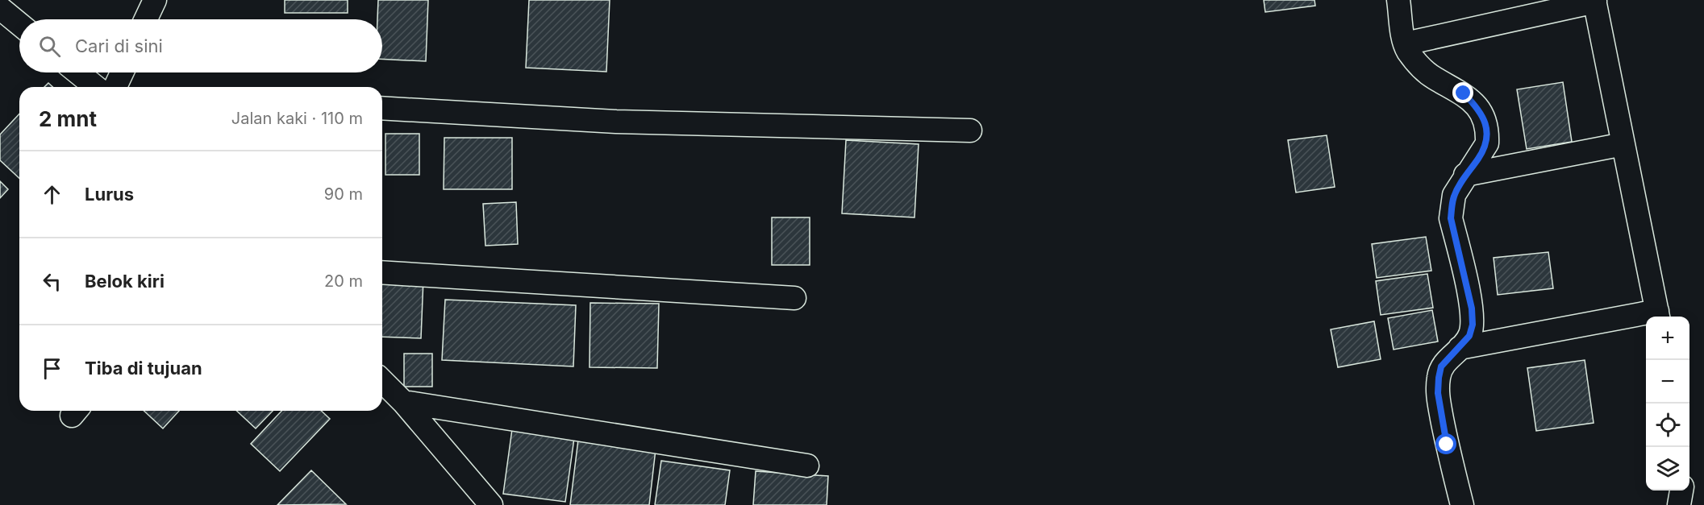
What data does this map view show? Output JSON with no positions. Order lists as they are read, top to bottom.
{
  "page": {
    "search": "Cari di sini",
    "heading": ["2 mnt", "Jalan kaki · 110 m"],
    "list": [
      ["Lurus", "90 m"],
      ["Belok kiri", "20 m"],
      "Tiba di tujuan"
    ],
    "map_buttons": ["+", "−"]
  }
}
